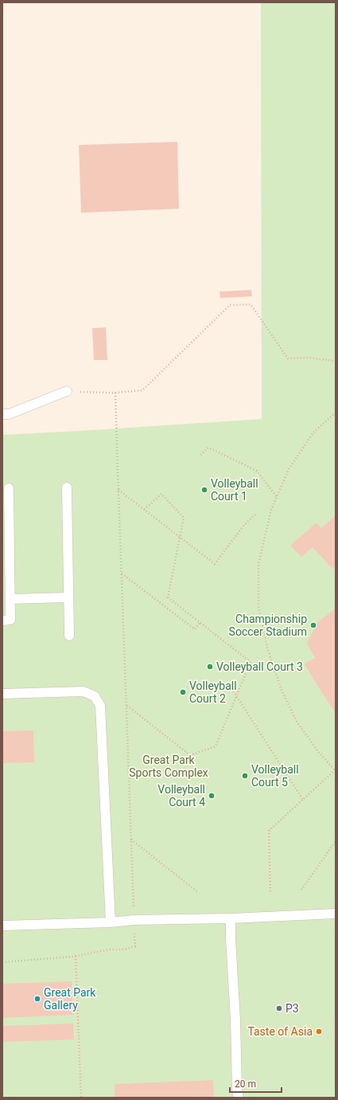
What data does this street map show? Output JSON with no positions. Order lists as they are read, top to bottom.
{
  "parks": ["Great Park Sports Complex"],
  "places": [
    "Volleyball Court 1",
    "Championship Soccer Stadium",
    "Volleyball Court 3",
    "Volleyball Court 2",
    "Volleyball Court 5",
    "Volleyball Court 4",
    "Great Park Gallery",
    "P3",
    "Taste of Asia"
  ],
  "scale_bar": "20 m"
}
